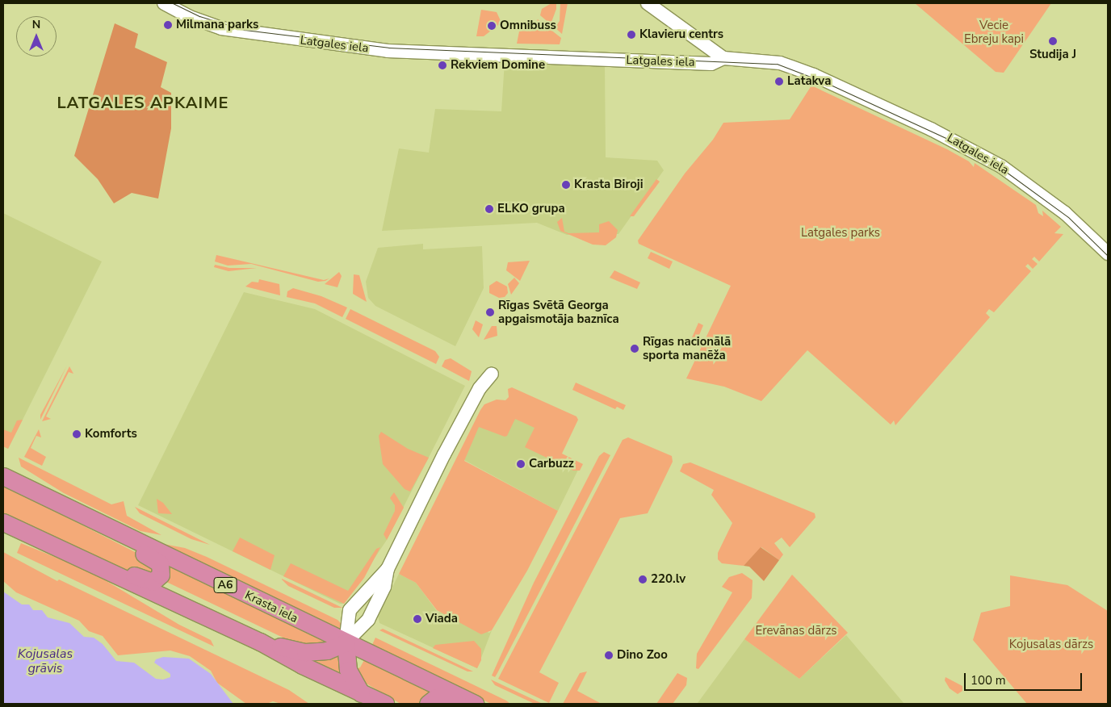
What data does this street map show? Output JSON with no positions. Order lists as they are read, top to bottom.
{
  "streets": {
    "highway": ["A6", "Krasta iela"],
    "street": ["Latgales iela"]
  },
  "crossings": [
    ["A6", "Krasta iela"]
  ],
  "districts": ["LATGALES APKAIME"],
  "water": ["Kojusalas grāvis"],
  "parks": [
    "Vecie Ebreju kapi",
    "Latgales parks",
    "Erevānas dārzs",
    "Kojusalas dārzs"
  ],
  "places": [
    "Milmana parks",
    "Omnibuss",
    "Klavieru centrs",
    "Studija J",
    "Rekviem Domine",
    "Latakva",
    "Krasta Biroji",
    "ELKO grupa",
    "Rīgas Svētā Georga apgaismotāja baznīca",
    "Rīgas nacionālā sporta manēža",
    "Komforts",
    "Carbuzz",
    "220.lv",
    "Viada",
    "Dino Zoo"
  ],
  "scale_bar": "100 m",
  "north": "top"
}
